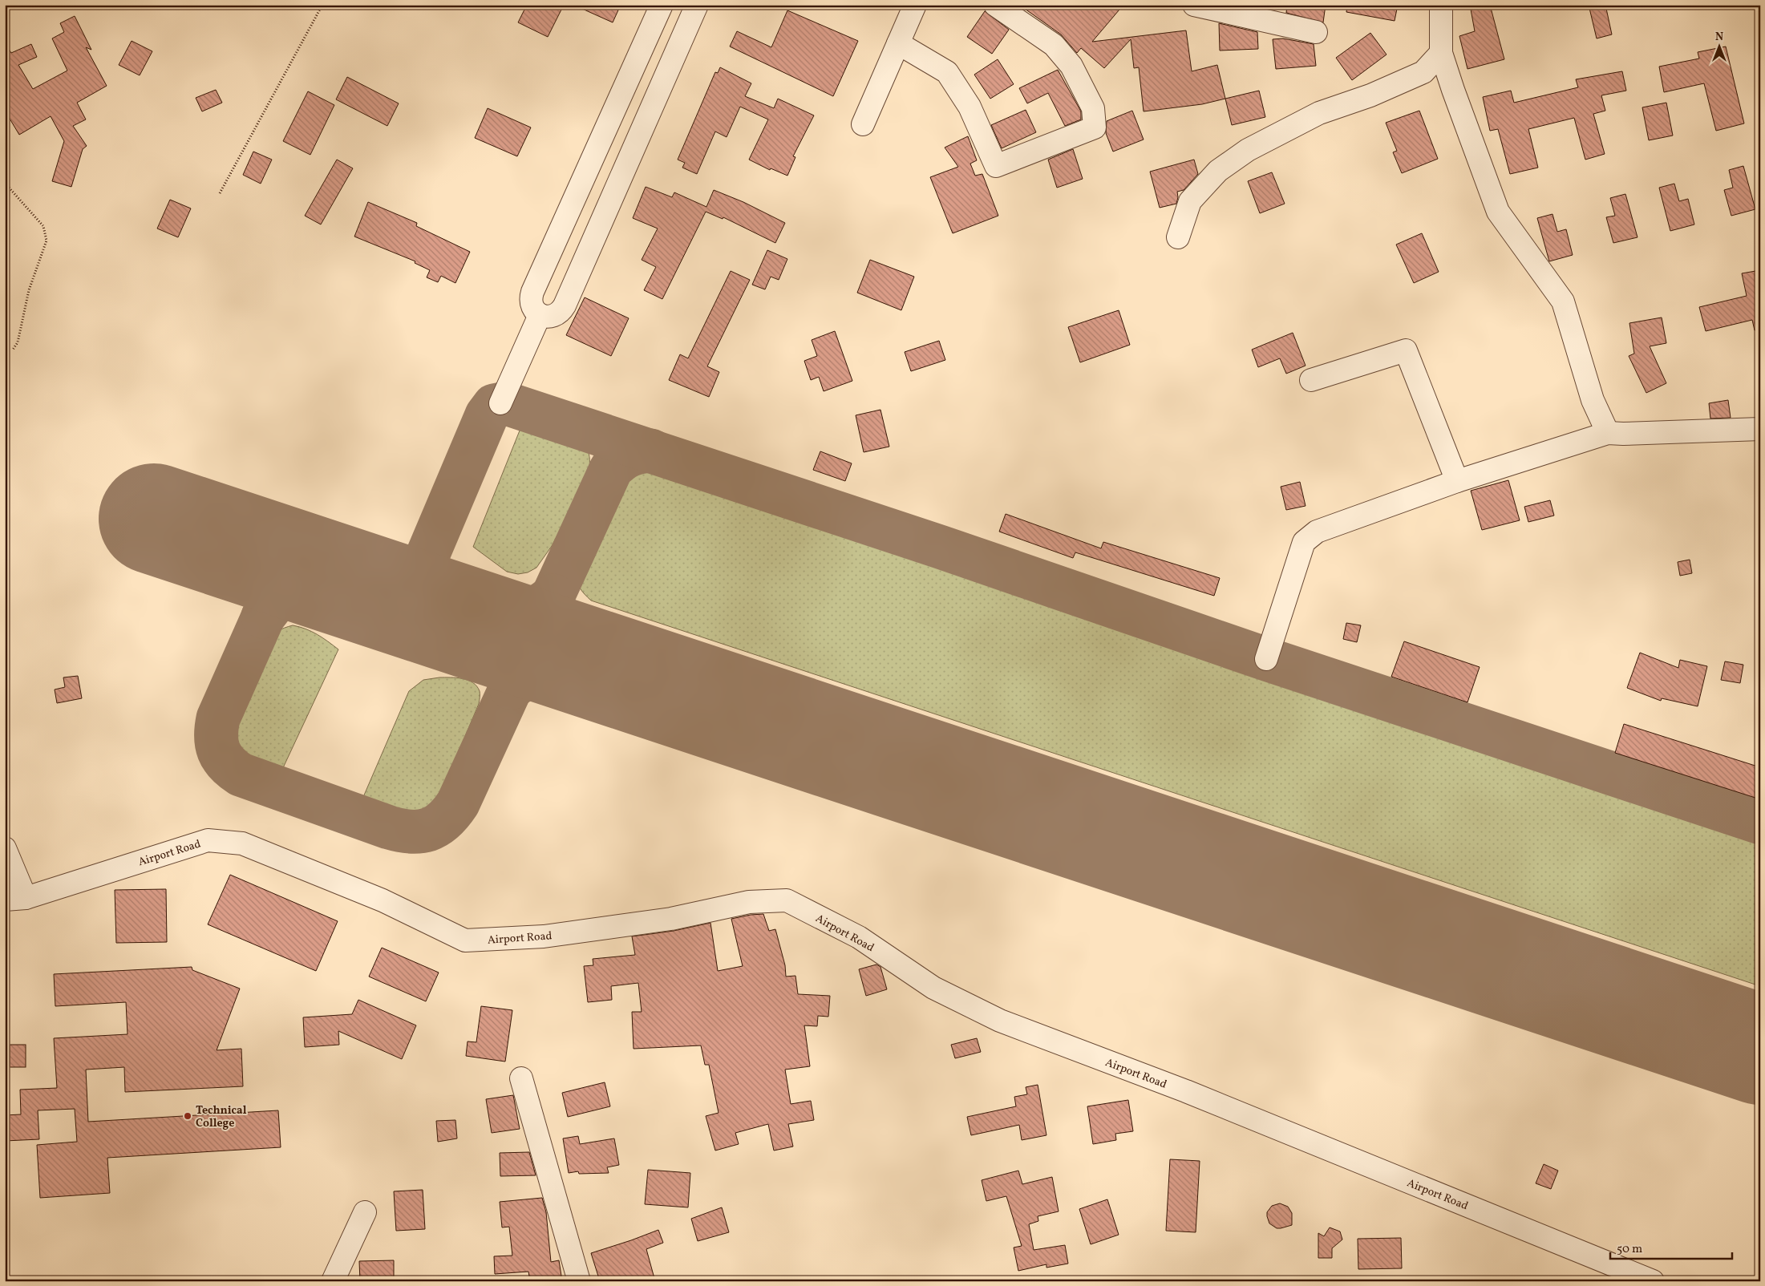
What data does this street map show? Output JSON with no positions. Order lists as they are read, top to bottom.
{
  "streets": {
    "street": ["Airport Road"]
  },
  "places": ["Technical College"],
  "scale_bar": "50 m",
  "north": "top"
}
